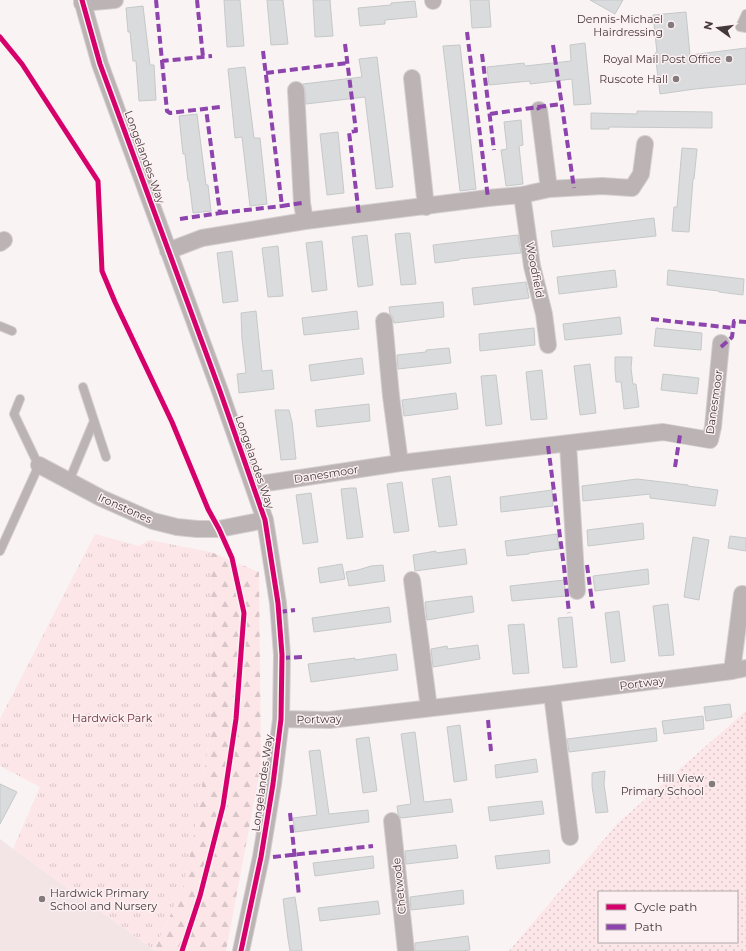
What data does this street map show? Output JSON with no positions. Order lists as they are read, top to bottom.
{
  "streets": {
    "street": [
      "Longelandes Way",
      "Woodfield",
      "Danesmoor",
      "Ironstones",
      "Portway",
      "Chetwode"
    ]
  },
  "crossings": [
    ["Longelandes Way", "Danesmoor"],
    ["Longelandes Way", "Ironstones"],
    ["Longelandes Way", "Portway"]
  ],
  "parks": ["Hardwick Park"],
  "places": [
    "Dennis-Michael Hairdressing",
    "Royal Mail Post Office",
    "Ruscote Hall",
    "Hill View Primary School",
    "Hardwick Primary School and Nursery"
  ],
  "legend": ["Cycle path", "Path"],
  "north": "left"
}
